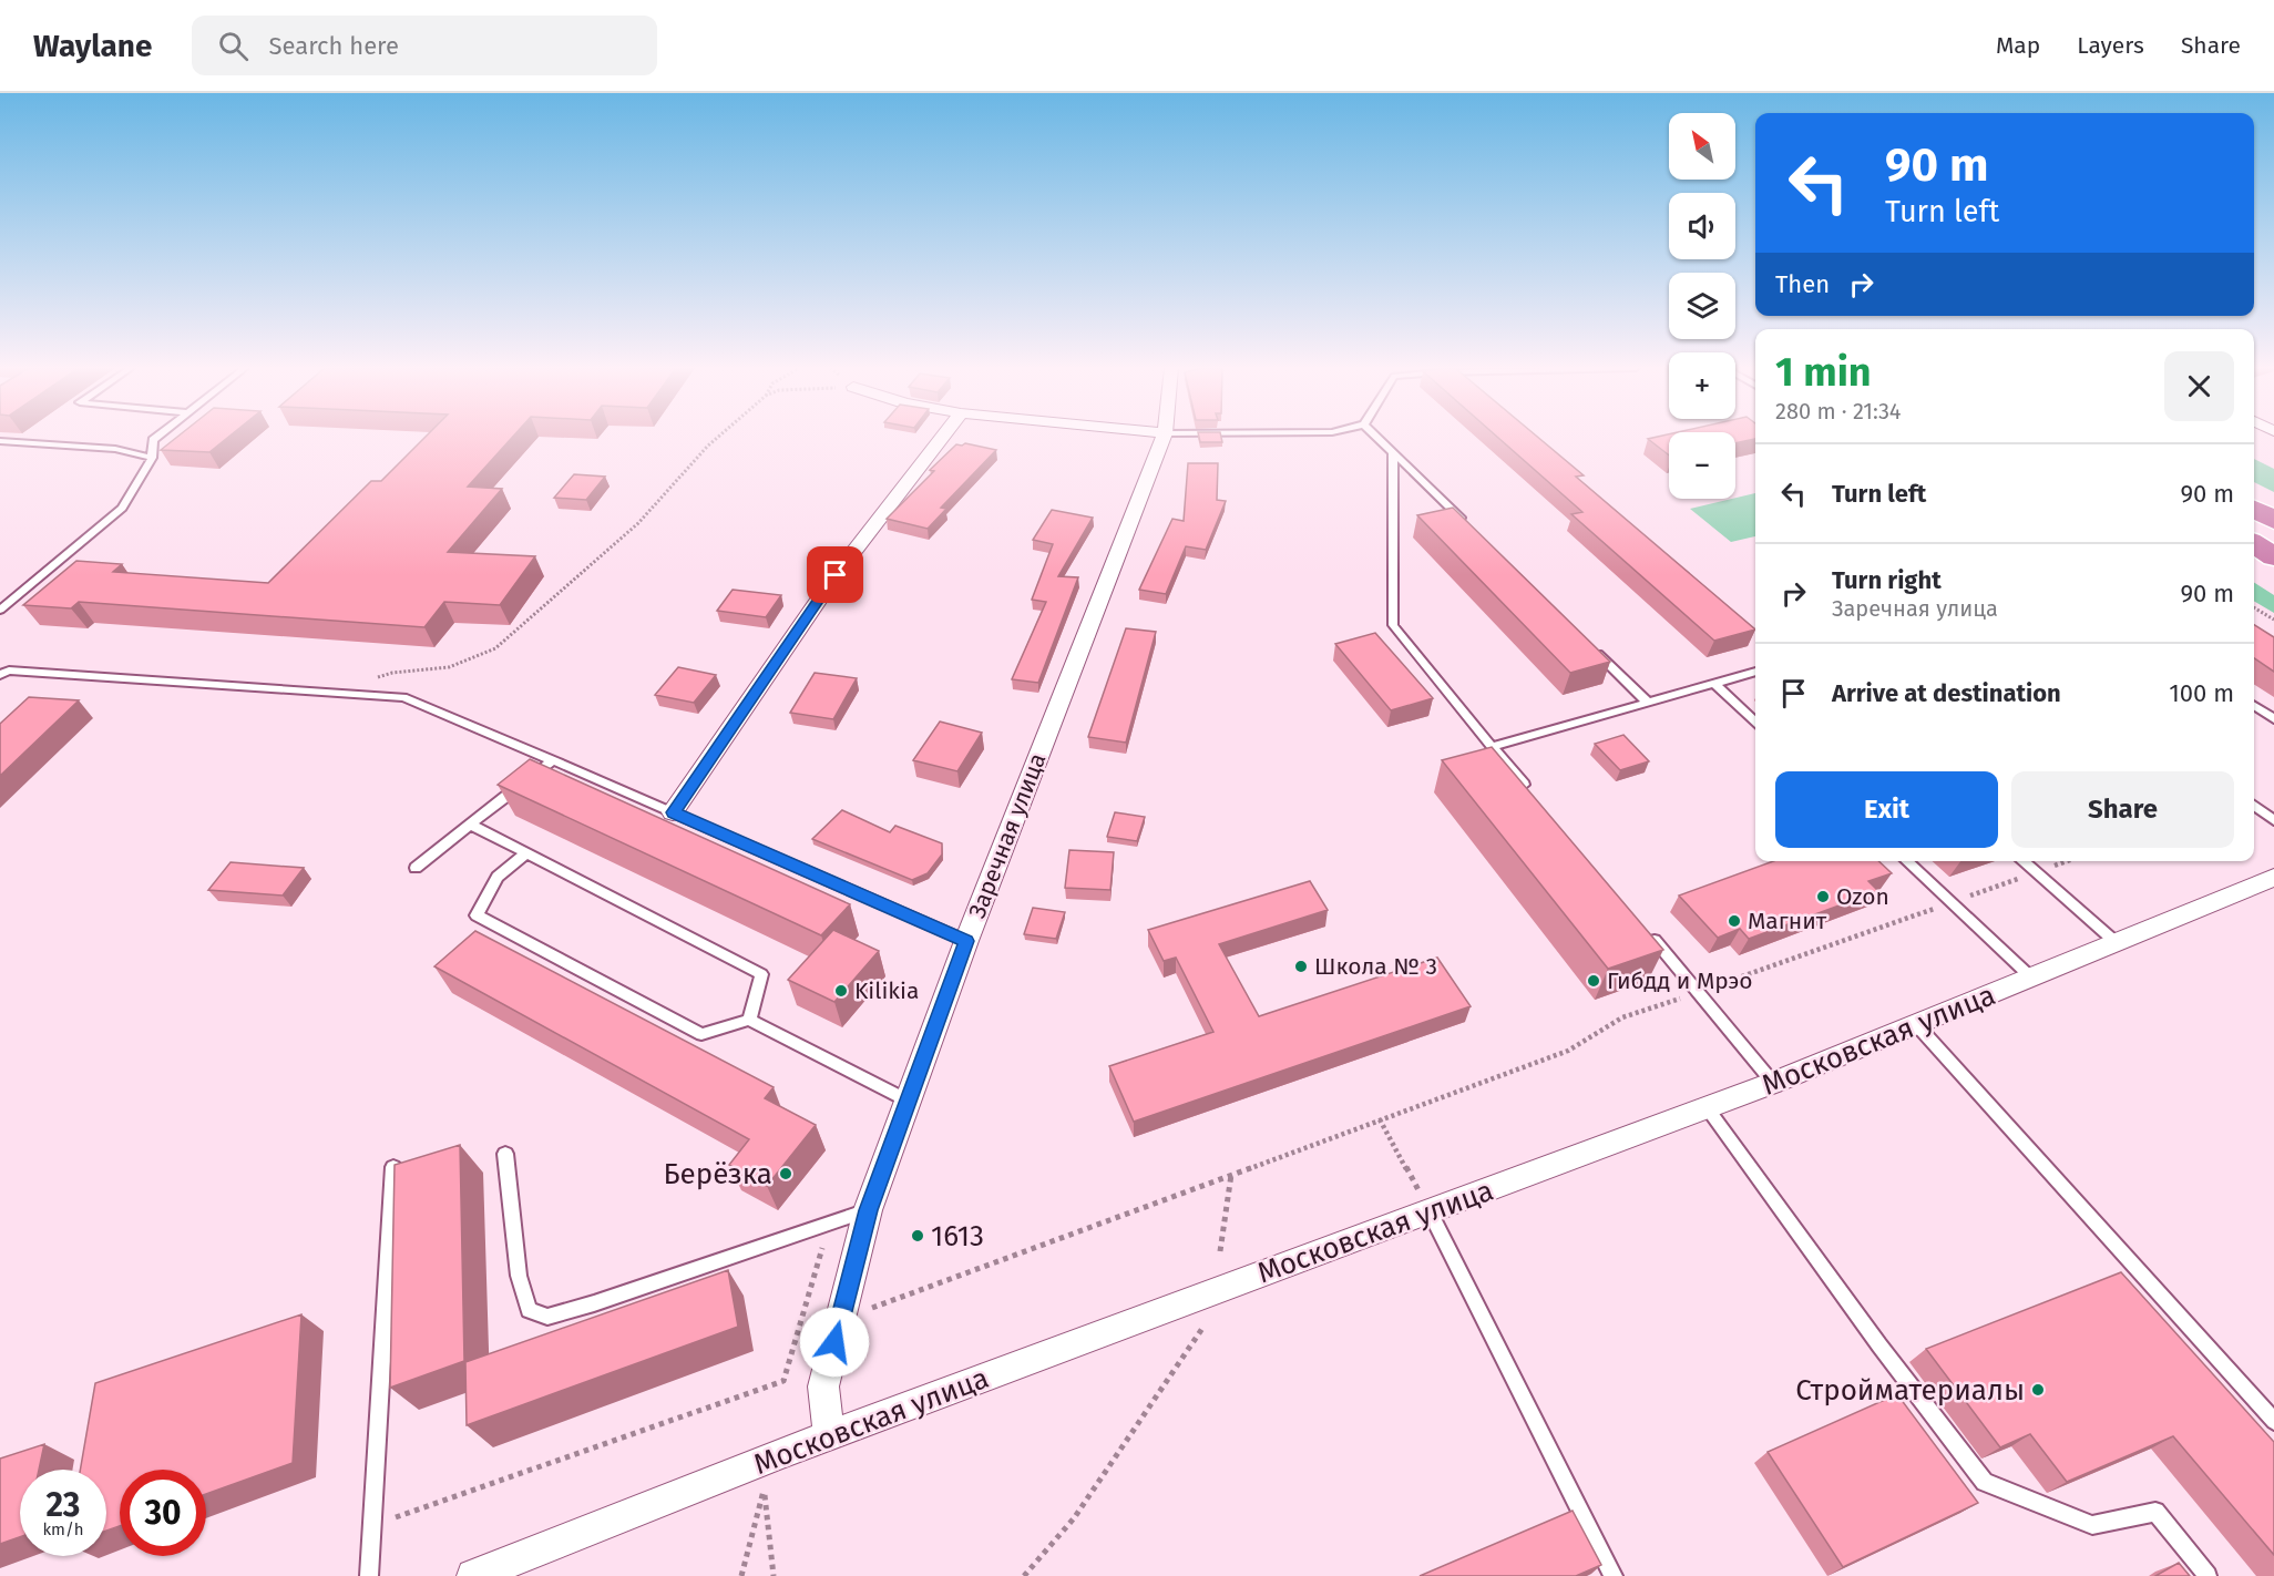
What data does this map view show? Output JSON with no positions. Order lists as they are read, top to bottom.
{
  "streets": {
    "street": ["Заречная улица", "Московская улица"]
  },
  "crossings": [
    ["Заречная улица", "Московская улица"]
  ],
  "places": [
    "Ozon",
    "Магнит",
    "Школа № 3",
    "Гибдд и Мрэо",
    "Kilikia",
    "Берёзка",
    "1613",
    "Стройматериалы"
  ],
  "north": "top left",
  "page": {
    "header": "Waylane",
    "search": "Search here",
    "nav": ["Map", "Layers", "Share"],
    "map_buttons": ["+", "−"],
    "turn": ["90 m", "Turn left"],
    "then": "Then",
    "heading": ["1 min", "280 m · 21:34"],
    "list": [
      {
        "name": "Turn left",
        "value": "90 m"
      },
      {
        "name": "Turn right",
        "note": "Заречная улица",
        "value": "90 m"
      },
      {
        "name": "Arrive at destination",
        "value": "100 m"
      }
    ],
    "buttons": ["Exit", "Share"],
    "speed": "23 km/h",
    "limit": "30"
  }
}
